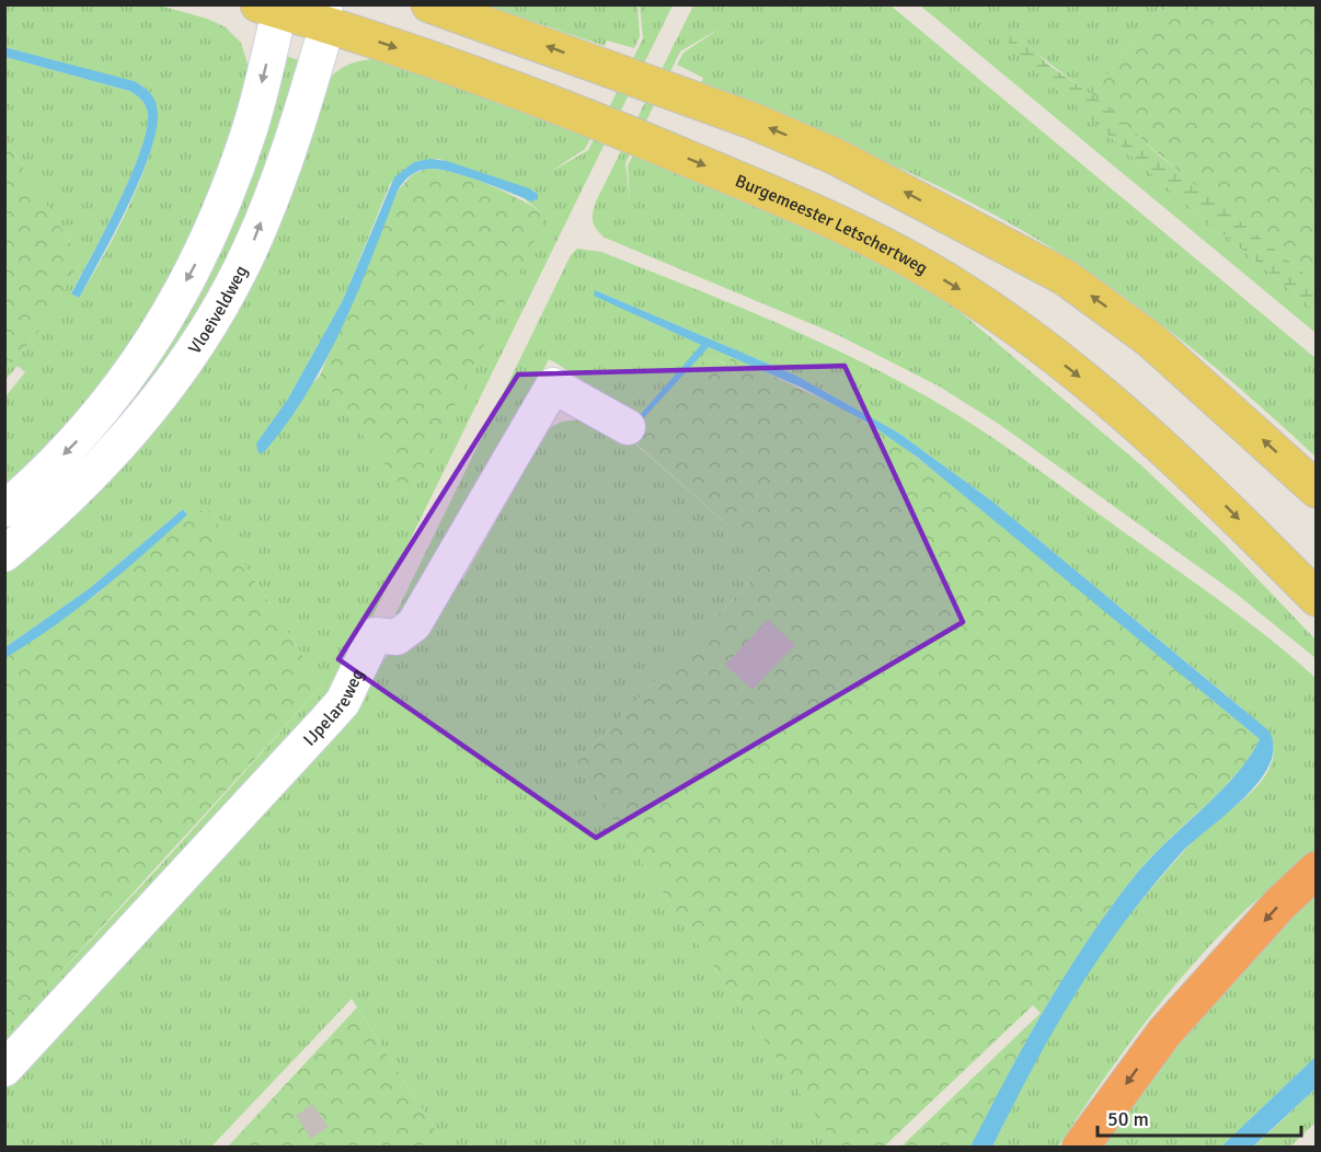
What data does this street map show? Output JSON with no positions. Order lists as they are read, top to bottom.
{
  "streets": {
    "main road": ["Burgemeester Letschertweg"],
    "street": ["Vloeiveldweg", "IJpelareweg"]
  },
  "crossings": [
    ["Burgemeester Letschertweg", "Vloeiveldweg"]
  ],
  "scale_bar": "50 m"
}
